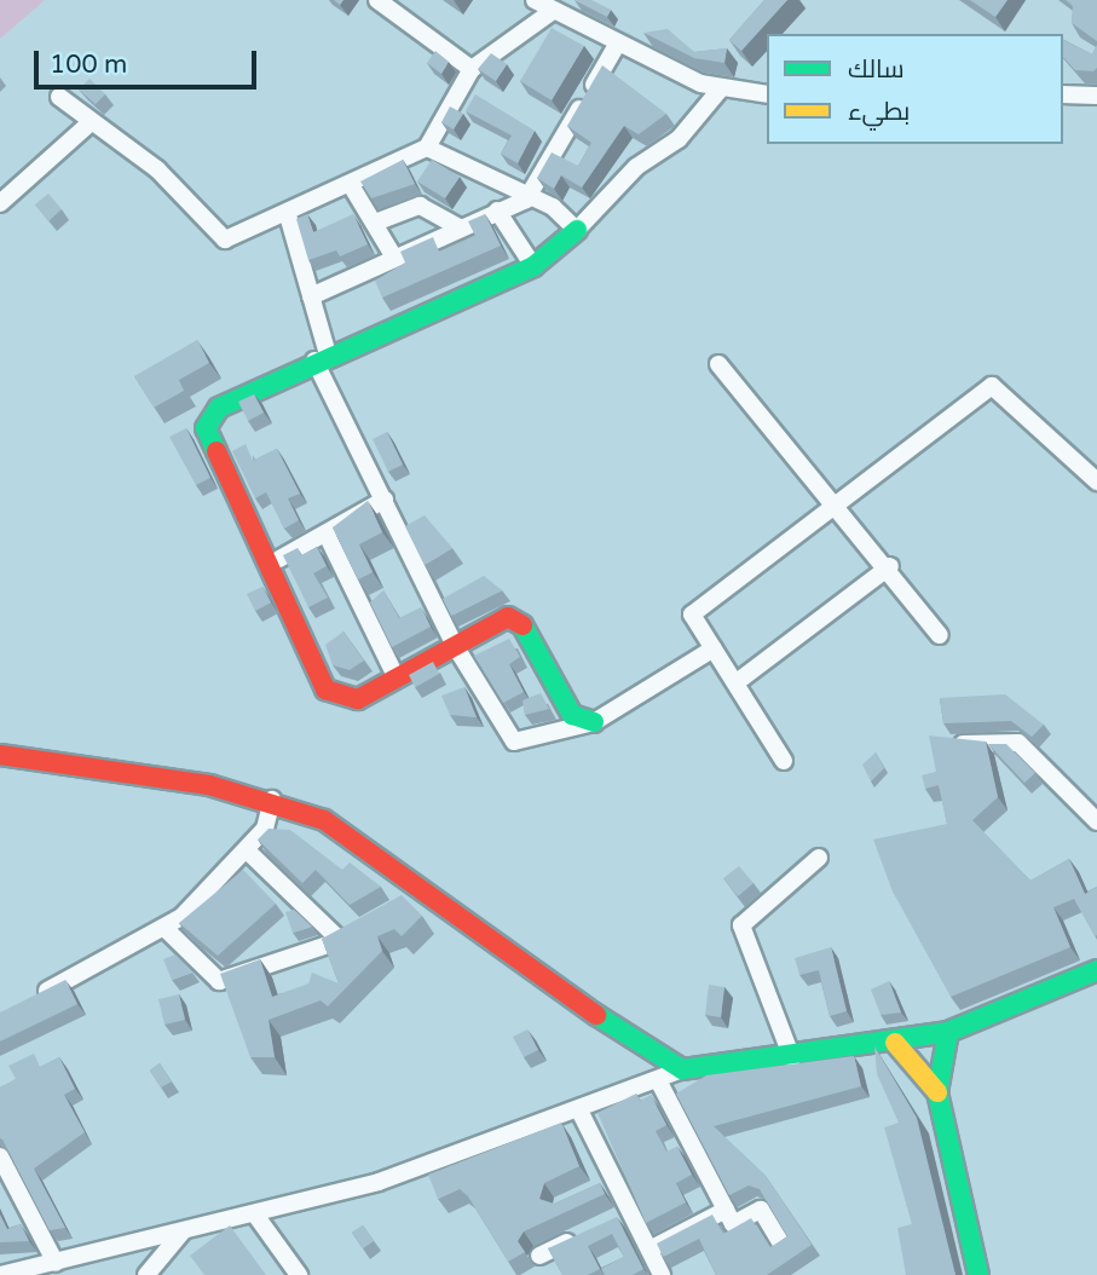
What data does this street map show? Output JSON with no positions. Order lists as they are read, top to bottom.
{
  "legend": ["سالك", "بطيء"],
  "scale_bar": "100 m"
}
